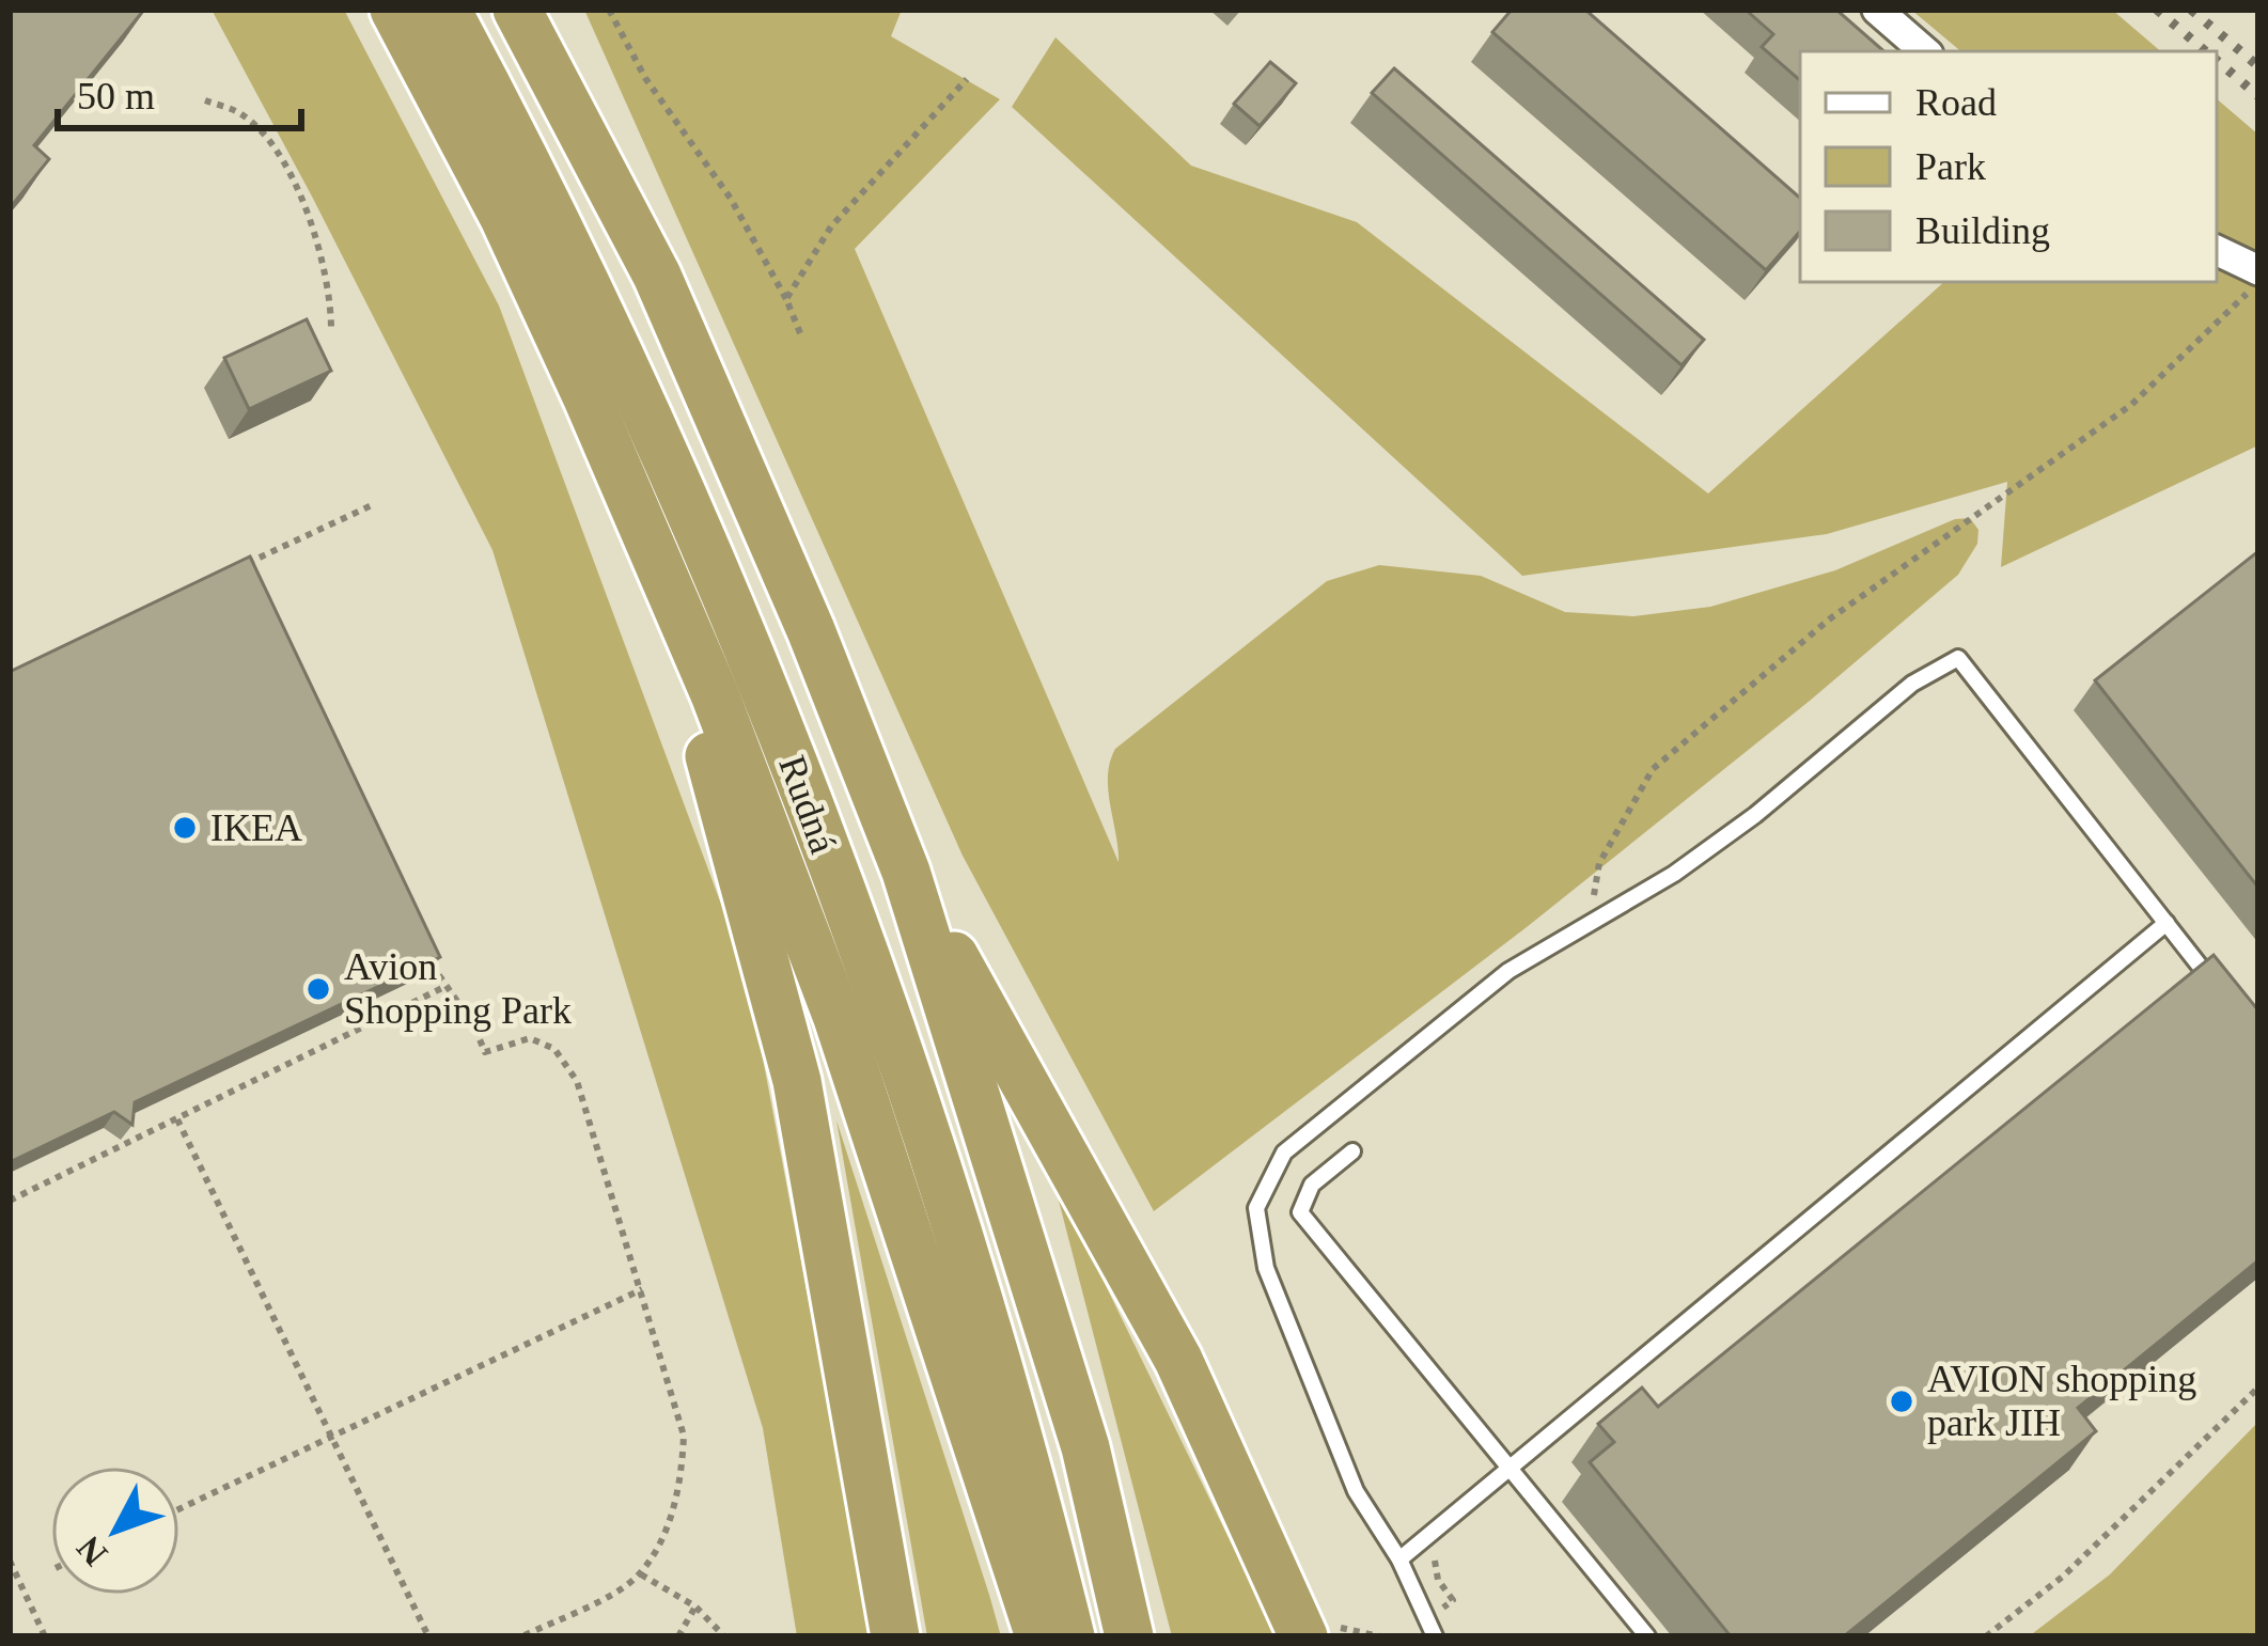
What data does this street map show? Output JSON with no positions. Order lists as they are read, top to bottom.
{
  "streets": {
    "highway": ["Rudná"]
  },
  "places": ["IKEA", "Avion Shopping Park", "AVION shopping park JIH"],
  "legend": ["Road", "Park", "Building"],
  "scale_bar": "50 m",
  "north": "bottom left"
}
